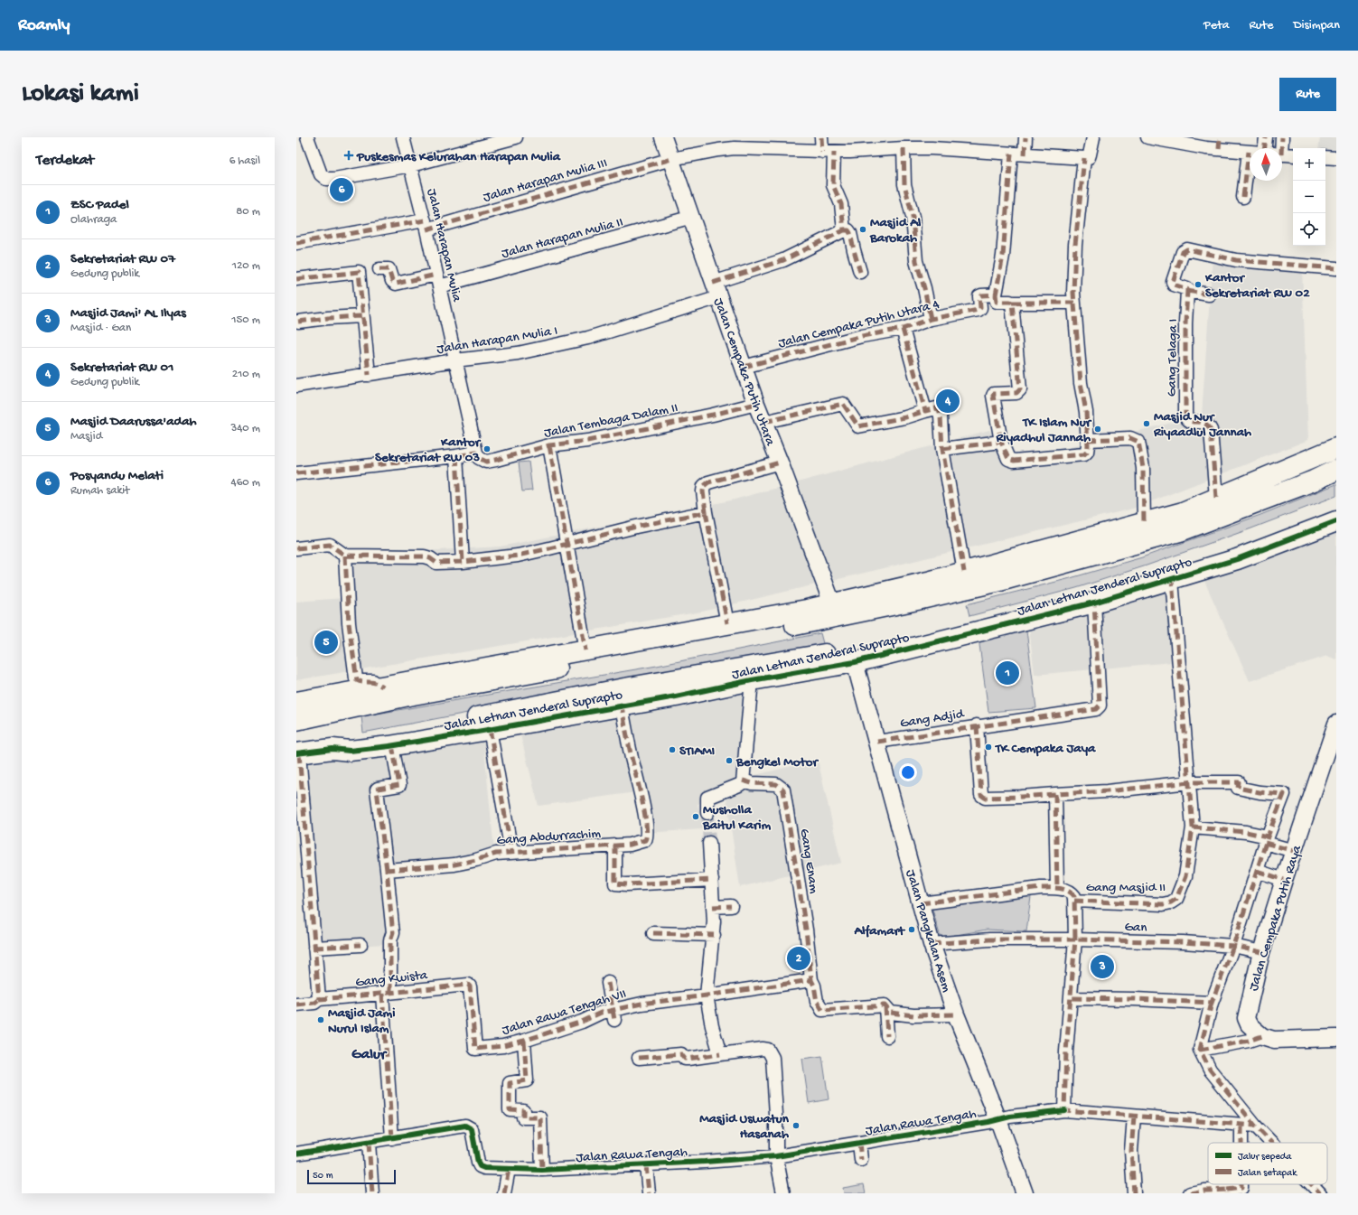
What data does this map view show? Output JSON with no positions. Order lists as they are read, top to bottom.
{
  "streets": {
    "main road": ["Jalan Letnan Jenderal Suprapto"],
    "street": [
      "Jalan Harapan Mulia III",
      "Jalan Harapan Mulia II",
      "Jalan Harapan Mulia",
      "Jalan Cempaka Putih Utara 4",
      "Jalan Harapan Mulia I",
      "Gang Telaga I",
      "Jalan Cempaka Putih Utara",
      "Jalan Tembaga Dalam II",
      "Gang Adjid",
      "Gang Abdurrachim",
      "Gang Enam",
      "Gang Masjid II",
      "Jalan Cempaka Putih Raya",
      "Gan",
      "Jalan Pangkalan Asem",
      "Gang Kwista",
      "Jalan Rawa Tengah VII",
      "Jalan Rawa Tengah"
    ]
  },
  "crossings": [
    ["Jalan Harapan Mulia III", "Jalan Harapan Mulia"],
    ["Jalan Harapan Mulia III", "Jalan Cempaka Putih Utara"],
    ["Jalan Harapan Mulia II", "Jalan Harapan Mulia"],
    ["Jalan Harapan Mulia II", "Jalan Cempaka Putih Utara"],
    ["Jalan Harapan Mulia", "Jalan Harapan Mulia I"],
    ["Jalan Cempaka Putih Utara 4", "Jalan Cempaka Putih Utara"],
    ["Jalan Harapan Mulia I", "Jalan Cempaka Putih Utara"],
    ["Jalan Cempaka Putih Utara", "Jalan Tembaga Dalam II"],
    ["Jalan Letnan Jenderal Suprapto", "Gang Abdurrachim"],
    ["Jalan Letnan Jenderal Suprapto", "Gang Masjid II"],
    ["Jalan Letnan Jenderal Suprapto", "Jalan Pangkalan Asem"],
    ["Gang Adjid", "Gang Masjid II"],
    ["Gang Adjid", "Jalan Pangkalan Asem"],
    ["Gang Enam", "Jalan Rawa Tengah VII"],
    ["Gang Masjid II", "Jalan Pangkalan Asem"],
    ["Jalan Cempaka Putih Raya", "Gan"],
    ["Gan", "Jalan Pangkalan Asem"],
    ["Jalan Pangkalan Asem", "Jalan Rawa Tengah"],
    ["Gang Kwista", "Jalan Rawa Tengah VII"]
  ],
  "districts": ["Galur"],
  "places": {
    "health": ["Puskesmas Kelurahan Harapan Mulia"],
    "other": [
      "Masjid Al Barokah",
      "Kantor Sekretariat RW 02",
      "Masjid Nur Riyaadlul Jannah",
      "TK Islam Nur Riyadhul Jannah",
      "Kantor Sekretariat RW 03",
      "TK Cempaka Jaya",
      "STIAMI",
      "Bengkel Motor",
      "Musholla Baitul Karim",
      "Alfamart",
      "Masjid Jami Nurul Islam",
      "Masjid Uswatun Hasanah"
    ]
  },
  "legend": ["Jalur sepeda", "Jalan setapak"],
  "scale_bar": "50 m",
  "north": "top",
  "page": {
    "header": "Roamly",
    "nav": ["Peta", "Rute", "Disimpan"],
    "buttons": "Rute",
    "title": "Lokasi kami",
    "heading": ["Terdekat", "6 hasil"],
    "map_buttons": ["+", "−"],
    "pins": [
      "6",
      "4",
      "5",
      "1",
      "2",
      "3"
    ],
    "list": [
      {
        "mark": "1",
        "name": "ZSC Padel",
        "note": "Olahraga",
        "value": "80 m"
      },
      {
        "mark": "2",
        "name": "Sekretariat RW 07",
        "note": "Gedung publik",
        "value": "120 m"
      },
      {
        "mark": "3",
        "name": "Masjid Jami' AL Ilyas",
        "note": "Masjid · Gan",
        "value": "150 m"
      },
      {
        "mark": "4",
        "name": "Sekretariat RW 01",
        "note": "Gedung publik",
        "value": "210 m"
      },
      {
        "mark": "5",
        "name": "Masjid Daarussa'adah",
        "note": "Masjid",
        "value": "340 m"
      },
      {
        "mark": "6",
        "name": "Posyandu Melati",
        "note": "Rumah sakit",
        "value": "460 m"
      }
    ],
    "scale": "50 m"
  }
}
